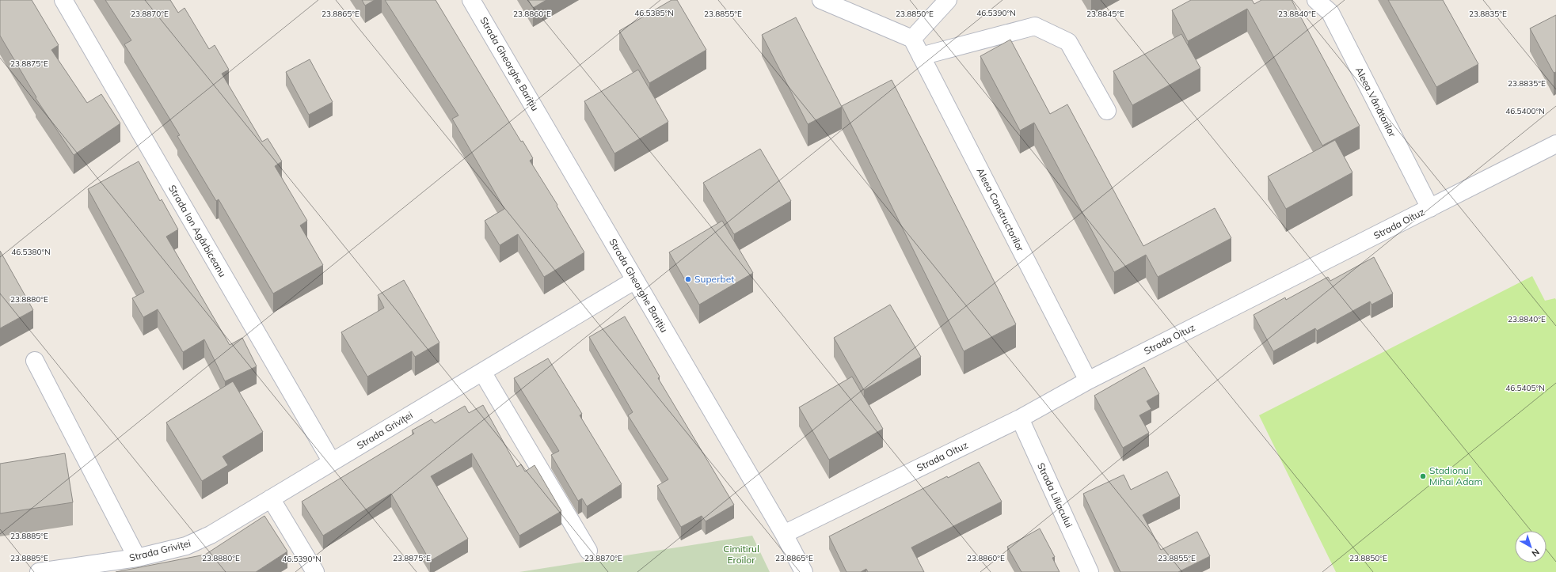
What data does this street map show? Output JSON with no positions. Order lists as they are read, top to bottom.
{
  "streets": {
    "street": [
      "Strada Gheorghe Barițiu",
      "Aleea Vânătorilor",
      "Aleea Constructorilor",
      "Strada Oituz",
      "Strada Ion Agârbiceanu",
      "Strada Griviței",
      "Strada Liliacului"
    ]
  },
  "crossings": [
    ["Strada Gheorghe Barițiu", "Strada Oituz"],
    ["Strada Gheorghe Barițiu", "Strada Griviței"],
    ["Aleea Vânătorilor", "Strada Oituz"],
    ["Aleea Constructorilor", "Strada Oituz"],
    ["Strada Oituz", "Strada Liliacului"],
    ["Strada Ion Agârbiceanu", "Strada Griviței"]
  ],
  "parks": ["Cimitirul Eroilor"],
  "places": ["Superbet", "Stadionul Mihai Adam"],
  "north": "bottom right",
  "coordinates": [
    "46.5385°N",
    "46.5390°N",
    "23.8870°E",
    "23.8865°E",
    "23.8860°E",
    "23.8855°E",
    "23.8850°E",
    "23.8845°E",
    "23.8840°E",
    "23.8835°E",
    "23.8875°E",
    "46.5400°N",
    "46.5380°N",
    "23.8880°E",
    "46.5405°N",
    "23.8885°E"
  ]
}
